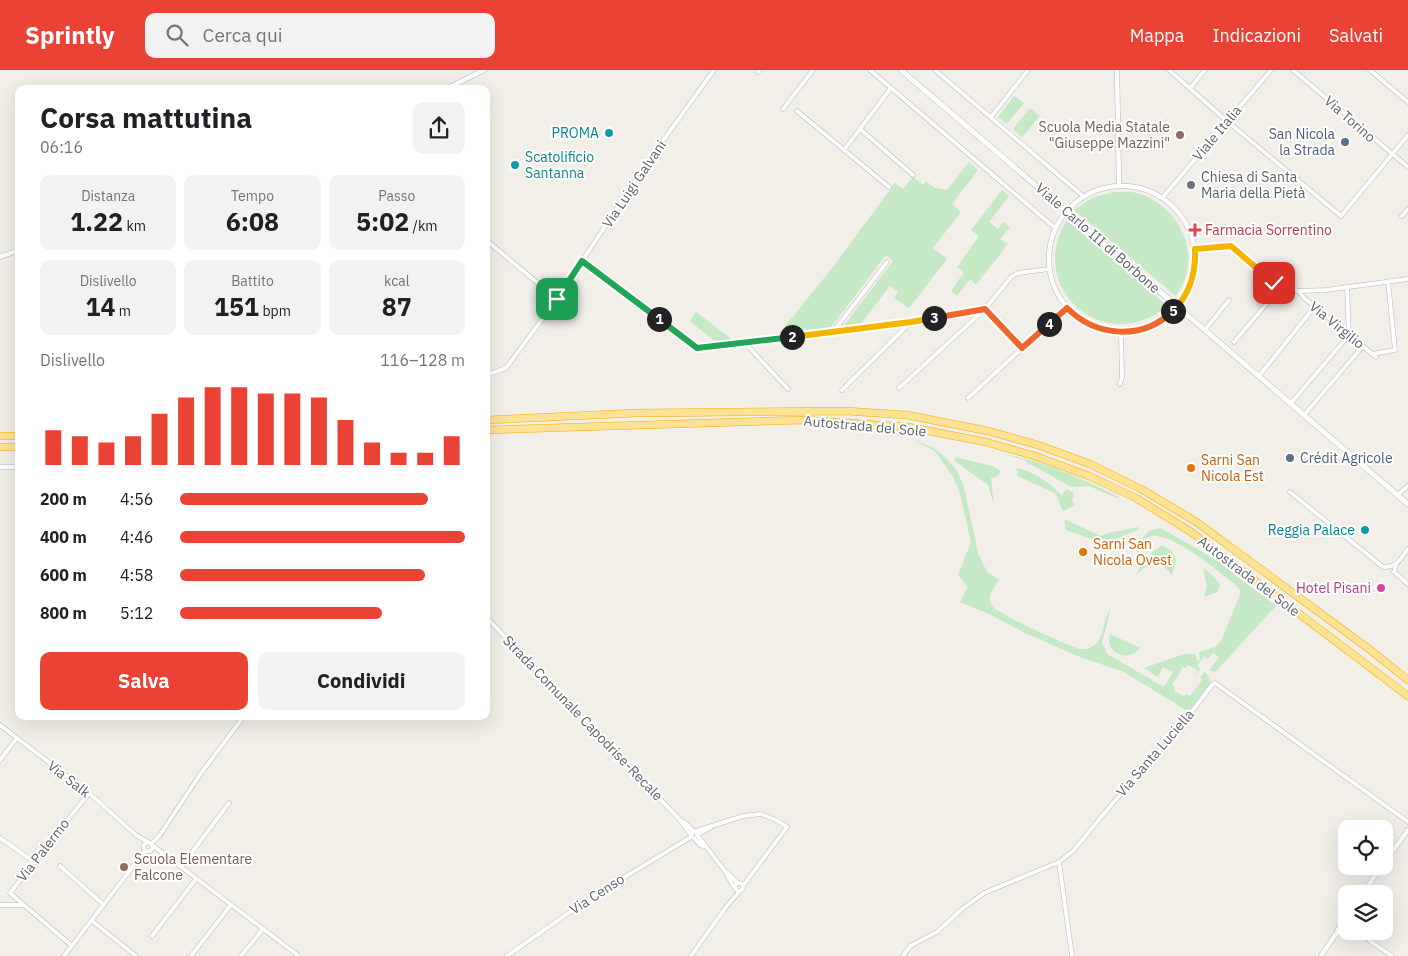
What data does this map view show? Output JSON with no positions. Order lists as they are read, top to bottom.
{
  "streets": {
    "highway": ["Autostrada del Sole"],
    "main road": ["Viale Carlo III di Borbone"],
    "street": [
      "Via Torino",
      "Viale Italia",
      "Via Luigi Galvani",
      "Via Virgilio",
      "Strada Comunale Capodrise-Recale",
      "Via Santa Luciella",
      "Via Salk",
      "Via Palermo",
      "Via Censo"
    ]
  },
  "crossings": [
    ["Strada Comunale Capodrise-Recale", "Via Censo"],
    ["Via Salk", "Via Palermo"]
  ],
  "places": {
    "other": [
      "PROMA",
      "Scuola Media Statale \"Giuseppe Mazzini\"",
      "San Nicola la Strada",
      "Scatolificio Santanna",
      "Chiesa di Santa Maria della Pietà",
      "Crédit Agricole",
      "Sarni San Nicola Est",
      "Reggia Palace",
      "Sarni San Nicola Ovest",
      "Hotel Pisani",
      "Scuola Elementare Falcone"
    ],
    "health": ["Farmacia Sorrentino"]
  },
  "page": {
    "header": "Sprintly",
    "search": "Cerca qui",
    "nav": ["Mappa", "Indicazioni", "Salvati"],
    "heading": ["Corsa mattutina", "06:16"],
    "stats": [
      ["Distanza", "1.22 km"],
      ["Tempo", "6:08"],
      ["Passo", "5:02 /km"],
      ["Dislivello", "14 m"],
      ["Battito", "151 bpm"],
      ["kcal", "87"]
    ],
    "pins": [
      "5",
      "3",
      "1",
      "4",
      "2"
    ],
    "chart": ["Dislivello", "116–128 m"],
    "list": [
      {
        "name": "200 m",
        "note": "4:56"
      },
      {
        "name": "400 m",
        "note": "4:46"
      },
      {
        "name": "600 m",
        "note": "4:58"
      },
      {
        "name": "800 m",
        "note": "5:12"
      }
    ],
    "buttons": ["Salva", "Condividi"]
  }
}
